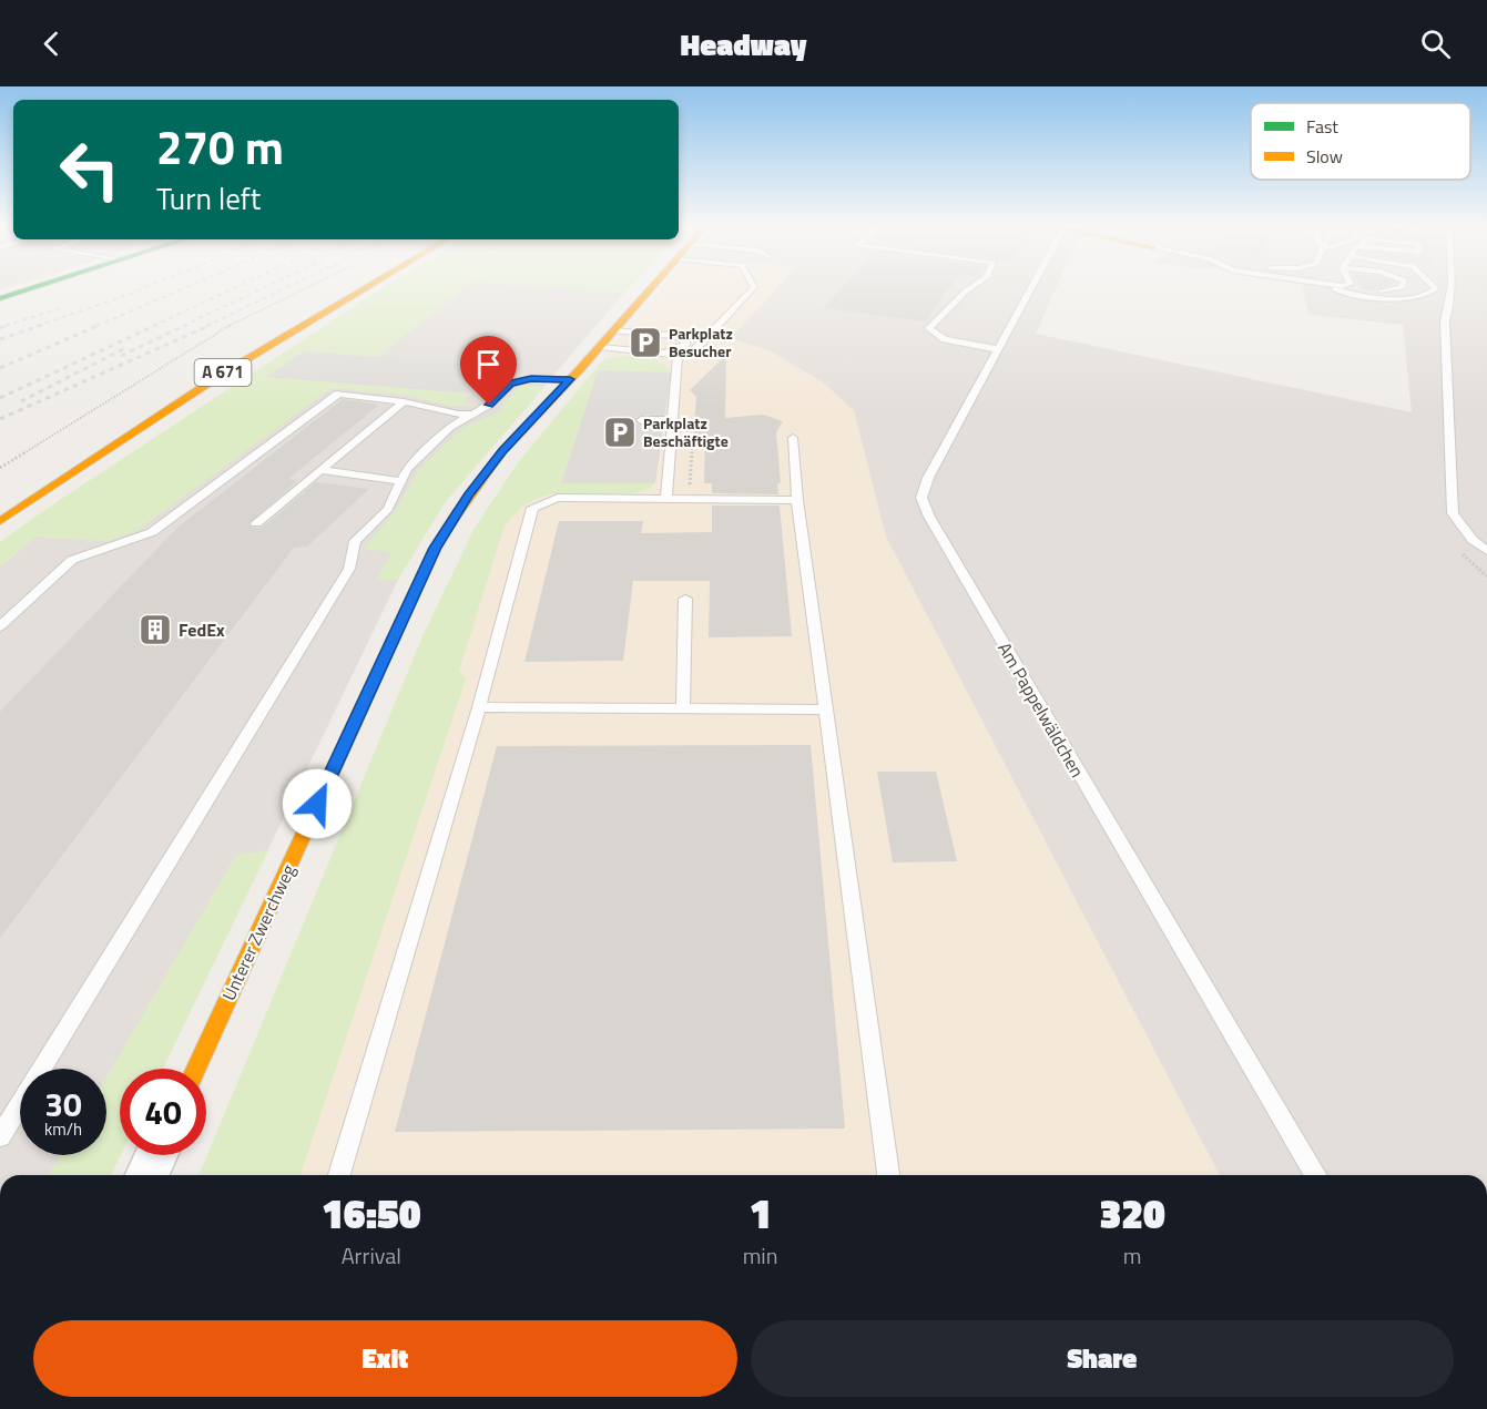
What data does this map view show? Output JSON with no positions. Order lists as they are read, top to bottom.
{
  "streets": {
    "main road": ["A 671", "Unterer Zwerchweg"],
    "lane": ["Am Pappelwäldchen"]
  },
  "places": {
    "parking": ["Parkplatz Besucher", "Parkplatz Beschäftigte"],
    "building": ["FedEx"]
  },
  "legend": ["Fast", "Slow"],
  "page": {
    "header": "Headway",
    "turn": ["270 m", "Turn left"],
    "speed": "30 km/h",
    "limit": "40",
    "eta": [
      "16:50",
      "Arrival",
      "1",
      "min",
      "320",
      "m"
    ],
    "buttons": ["Exit", "Share"]
  }
}
